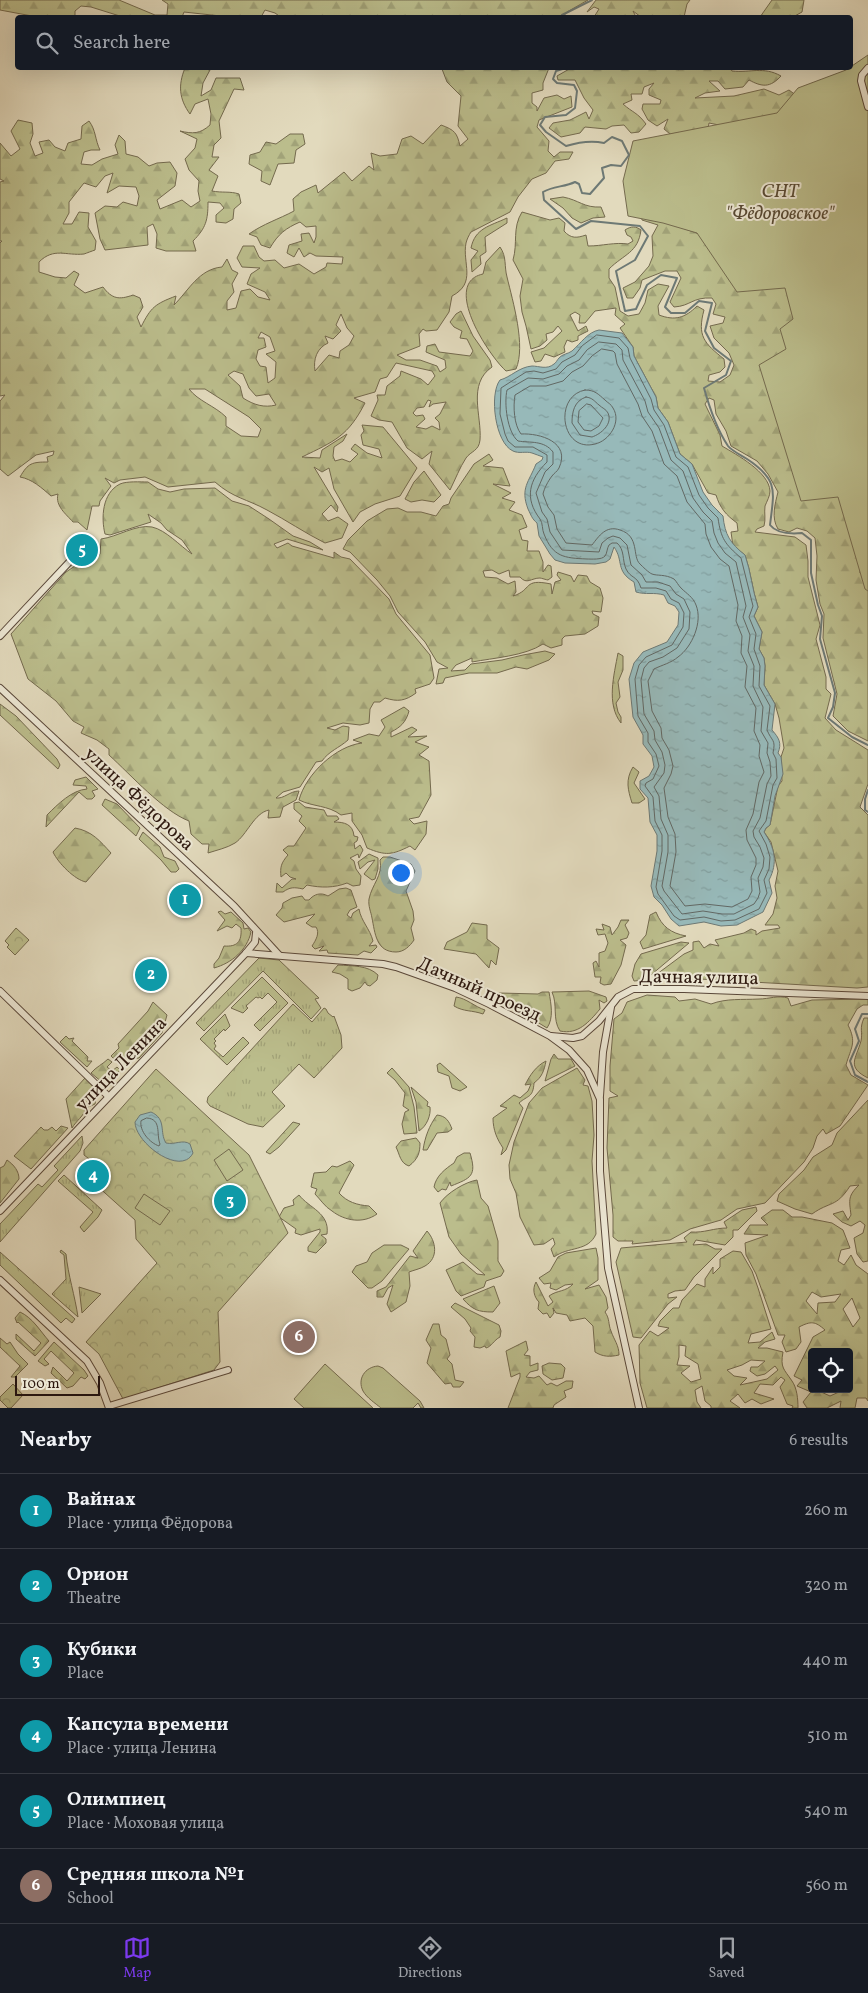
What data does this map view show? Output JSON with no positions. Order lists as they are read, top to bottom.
{
  "streets": {
    "street": [
      "улица Фёдорова",
      "Дачная улица",
      "Дачный проезд",
      "улица Ленина"
    ]
  },
  "crossings": [
    ["улица Фёдорова", "Дачный проезд"],
    ["улица Фёдорова", "улица Ленина"],
    ["Дачная улица", "Дачный проезд"],
    ["Дачный проезд", "улица Ленина"]
  ],
  "parks": ["СНТ \"Фёдоровское\""],
  "scale_bar": "100 m",
  "page": {
    "search": "Search here",
    "pins": [
      "5",
      "1",
      "2",
      "4",
      "3",
      "6"
    ],
    "scale": "100 m",
    "heading": ["Nearby", "6 results"],
    "list": [
      {
        "mark": "1",
        "name": "Вайнах",
        "note": "Place · улица Фёдорова",
        "value": "260 m"
      },
      {
        "mark": "2",
        "name": "Орион",
        "note": "Theatre",
        "value": "320 m"
      },
      {
        "mark": "3",
        "name": "Кубики",
        "note": "Place",
        "value": "440 m"
      },
      {
        "mark": "4",
        "name": "Капсула времени",
        "note": "Place · улица Ленина",
        "value": "510 m"
      },
      {
        "mark": "5",
        "name": "Олимпиец",
        "note": "Place · Моховая улица",
        "value": "540 m"
      },
      {
        "mark": "6",
        "name": "Средняя школа №1",
        "note": "School",
        "value": "560 m"
      }
    ],
    "nav": ["Map", "Directions", "Saved"]
  }
}
